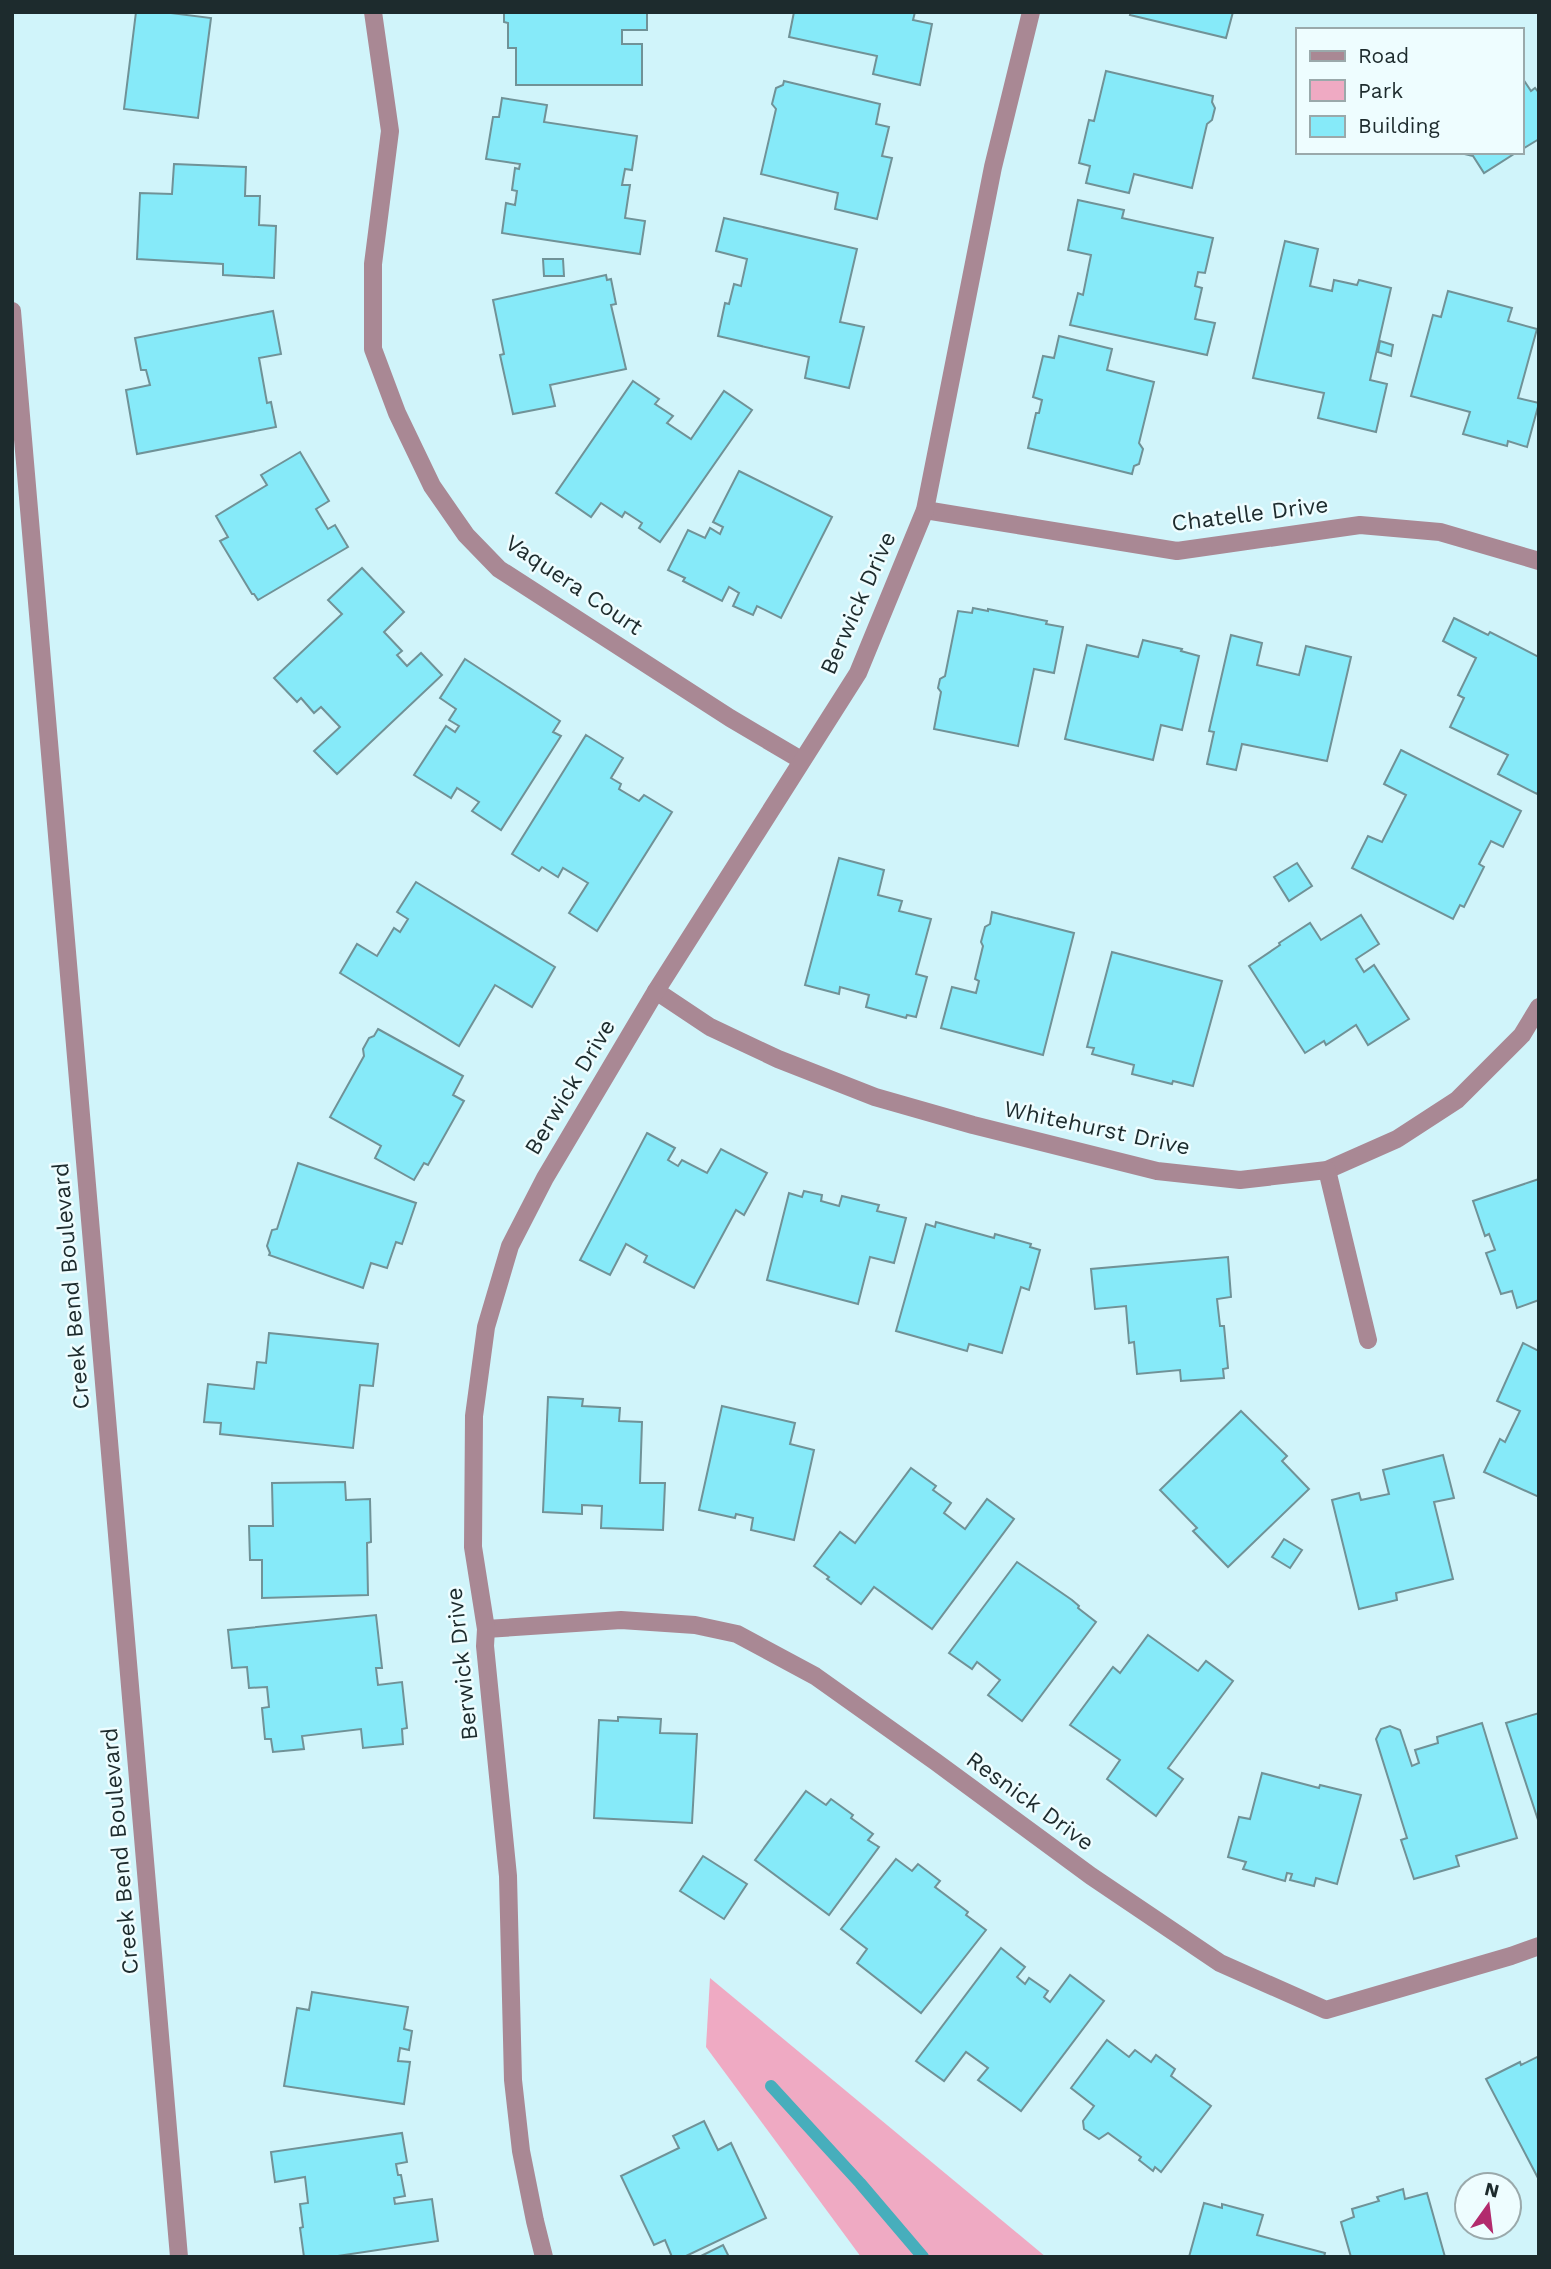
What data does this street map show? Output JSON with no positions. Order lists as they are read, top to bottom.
{
  "streets": {
    "street": [
      "Chatelle Drive",
      "Vaquera Court",
      "Berwick Drive",
      "Whitehurst Drive",
      "Creek Bend Boulevard",
      "Resnick Drive"
    ]
  },
  "crossings": [
    ["Chatelle Drive", "Berwick Drive"],
    ["Vaquera Court", "Berwick Drive"],
    ["Berwick Drive", "Whitehurst Drive"],
    ["Berwick Drive", "Resnick Drive"]
  ],
  "legend": ["Road", "Park", "Building"],
  "north": "top"
}
